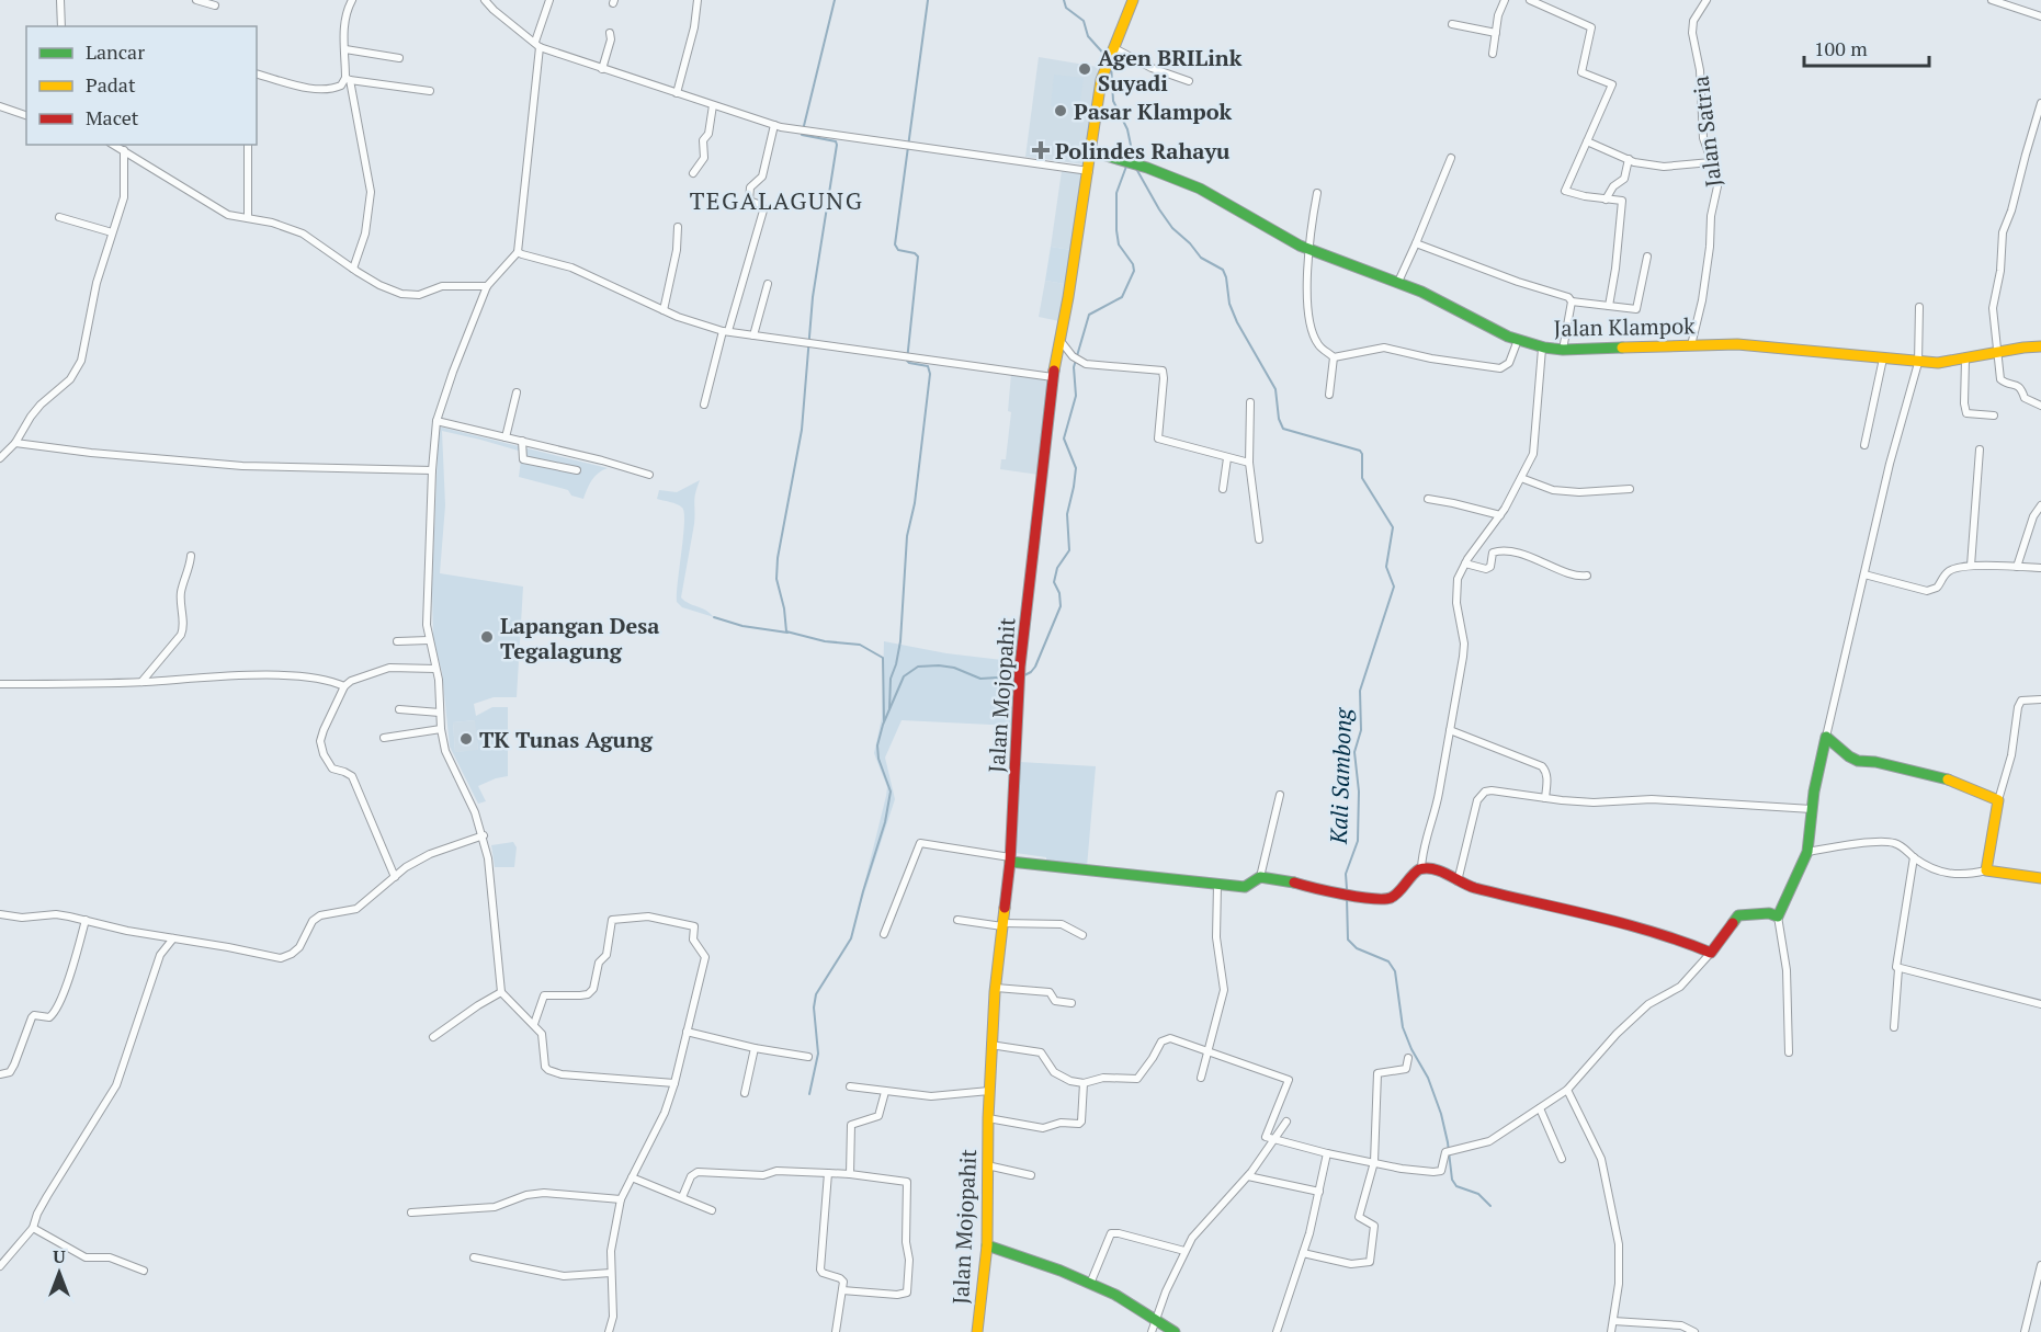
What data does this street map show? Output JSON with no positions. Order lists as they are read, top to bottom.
{
  "streets": {
    "street": ["Jalan Satria", "Jalan Klampok", "Jalan Mojopahit"]
  },
  "crossings": [
    ["Jalan Satria", "Jalan Klampok"],
    ["Jalan Klampok", "Jalan Mojopahit"]
  ],
  "districts": ["TEGALAGUNG"],
  "water": ["Kali Sambong"],
  "places": {
    "other": [
      "Agen BRILink Suyadi",
      "Pasar Klampok",
      "Lapangan Desa Tegalagung",
      "TK Tunas Agung"
    ],
    "health": ["Polindes Rahayu"]
  },
  "legend": ["Lancar", "Padat", "Macet"],
  "scale_bar": "100 m",
  "north": "top"
}
